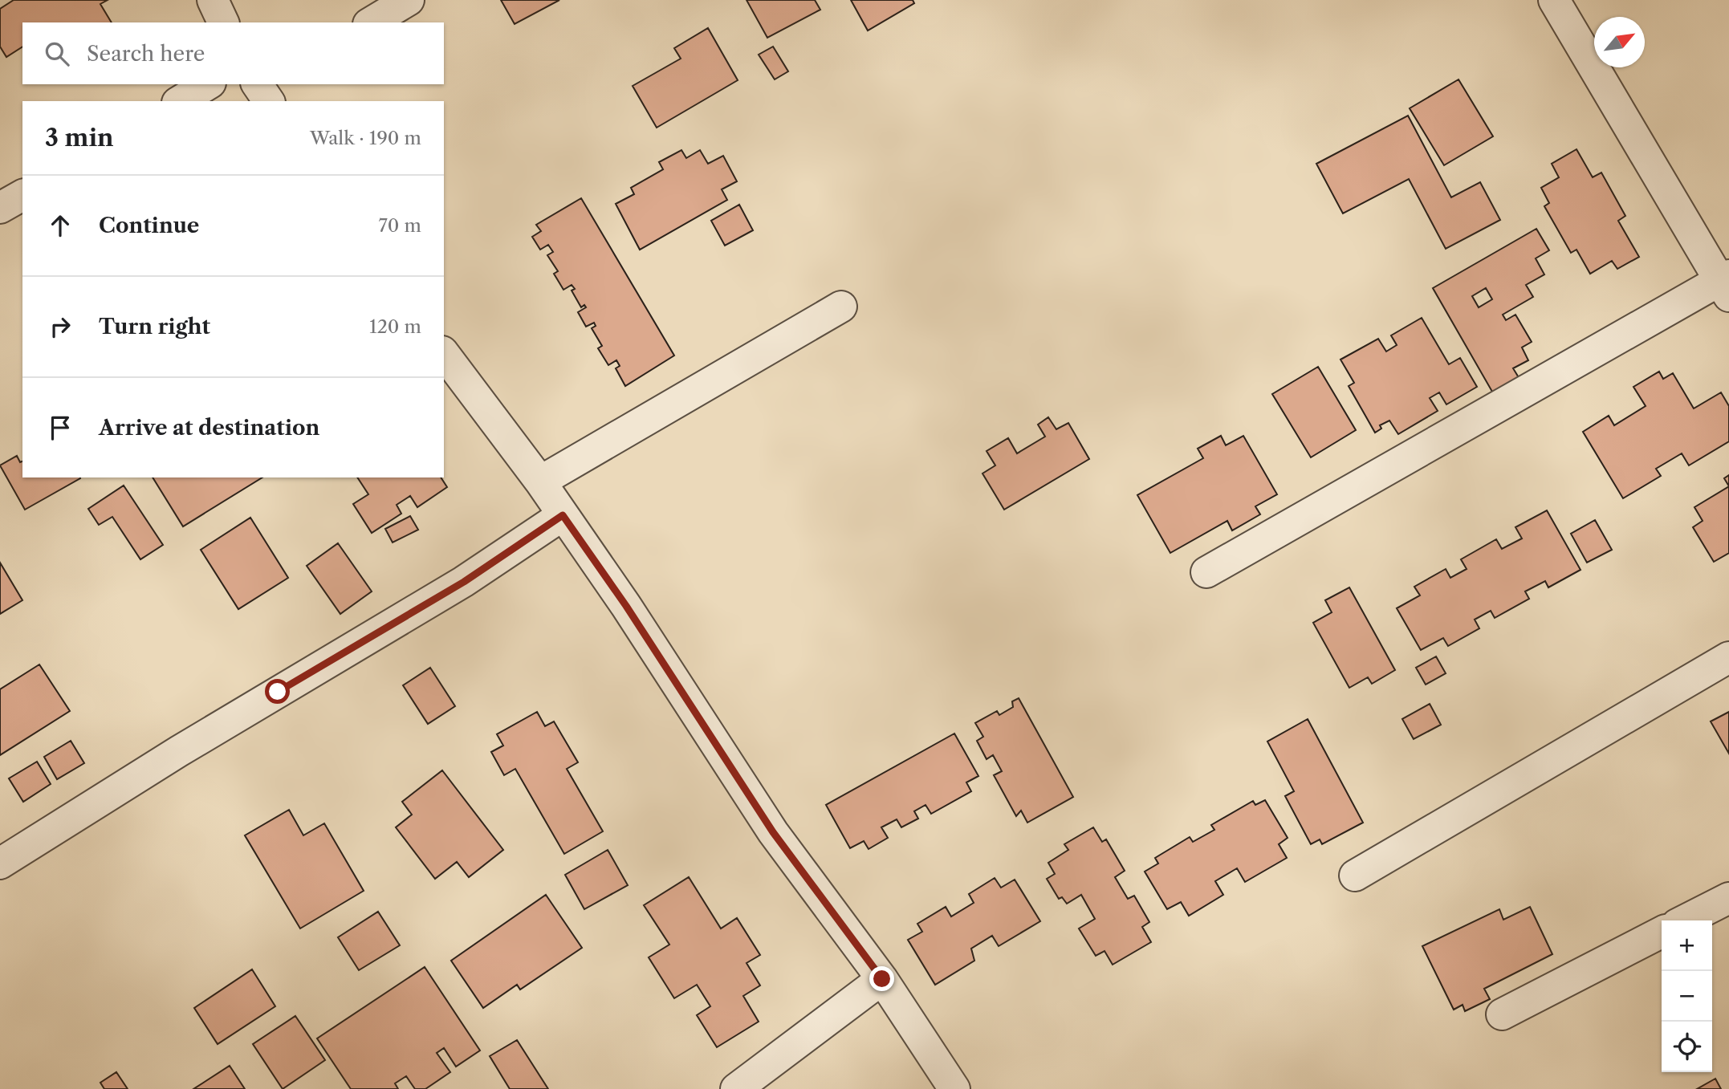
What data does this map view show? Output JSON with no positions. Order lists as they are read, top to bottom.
{
  "north": "top right",
  "page": {
    "search": "Search here",
    "heading": ["3 min", "Walk · 190 m"],
    "list": [
      ["Continue", "70 m"],
      ["Turn right", "120 m"],
      "Arrive at destination"
    ],
    "map_buttons": ["+", "−"]
  }
}
